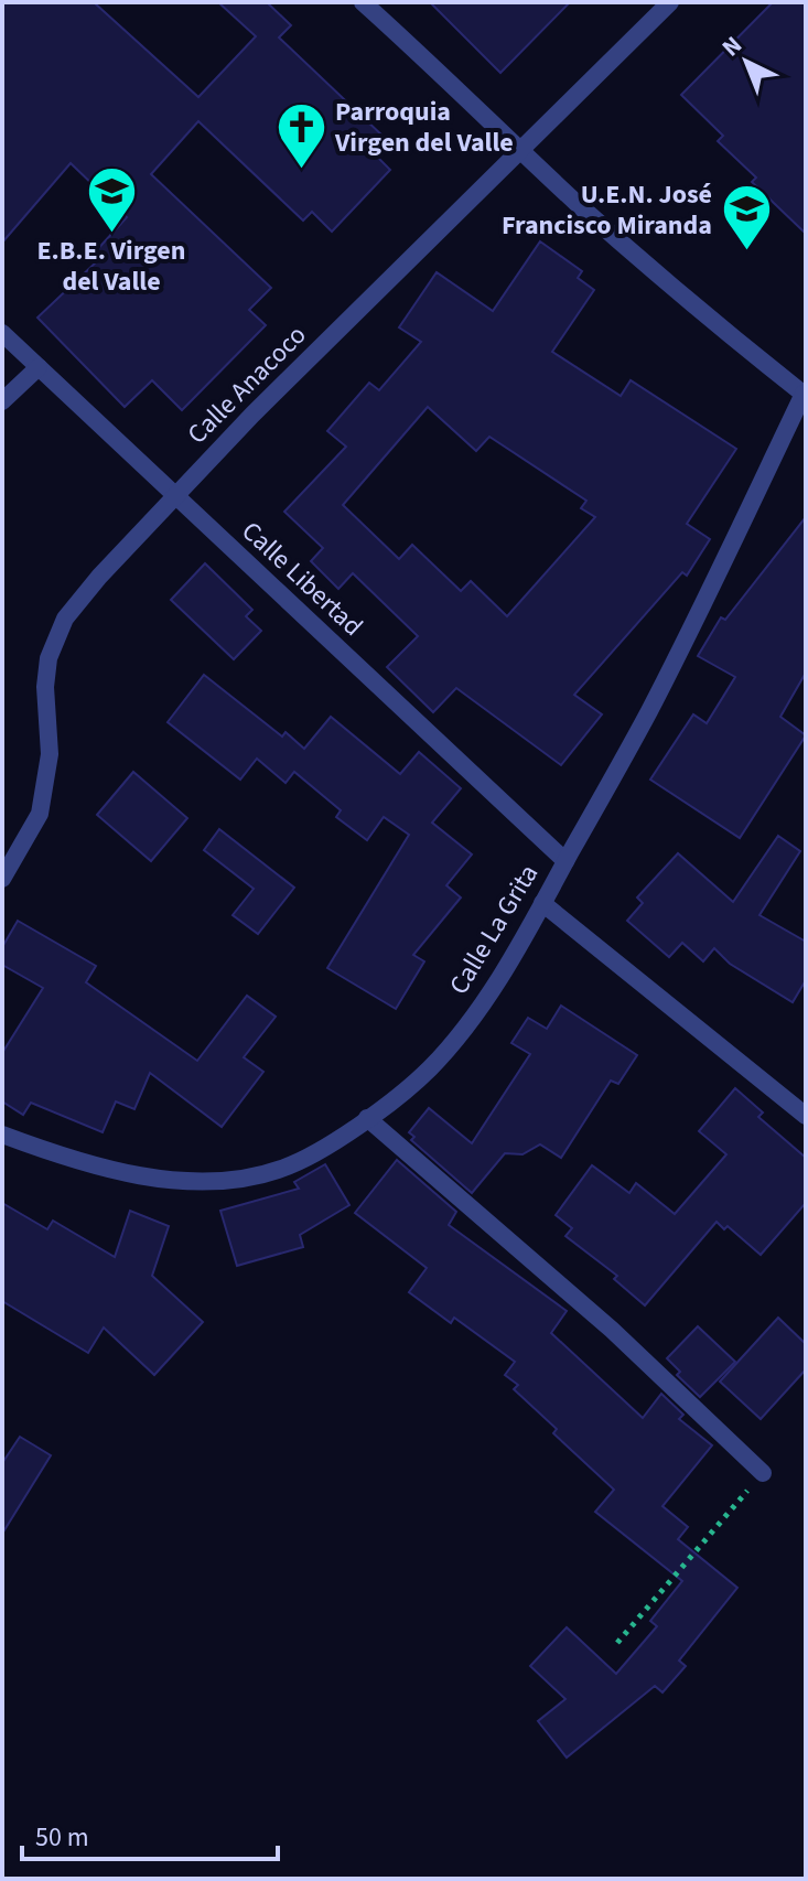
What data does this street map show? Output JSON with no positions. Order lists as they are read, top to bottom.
{
  "streets": {
    "street": ["Calle Anacoco", "Calle Libertad", "Calle La Grita"]
  },
  "crossings": [
    ["Calle Anacoco", "Calle Libertad"],
    ["Calle Libertad", "Calle La Grita"]
  ],
  "places": {
    "church": ["Parroquia Virgen del Valle"],
    "school or university": ["E.B.E. Virgen del Valle", "U.E.N. José Francisco Miranda"]
  },
  "scale_bar": "50 m",
  "north": "top left"
}
